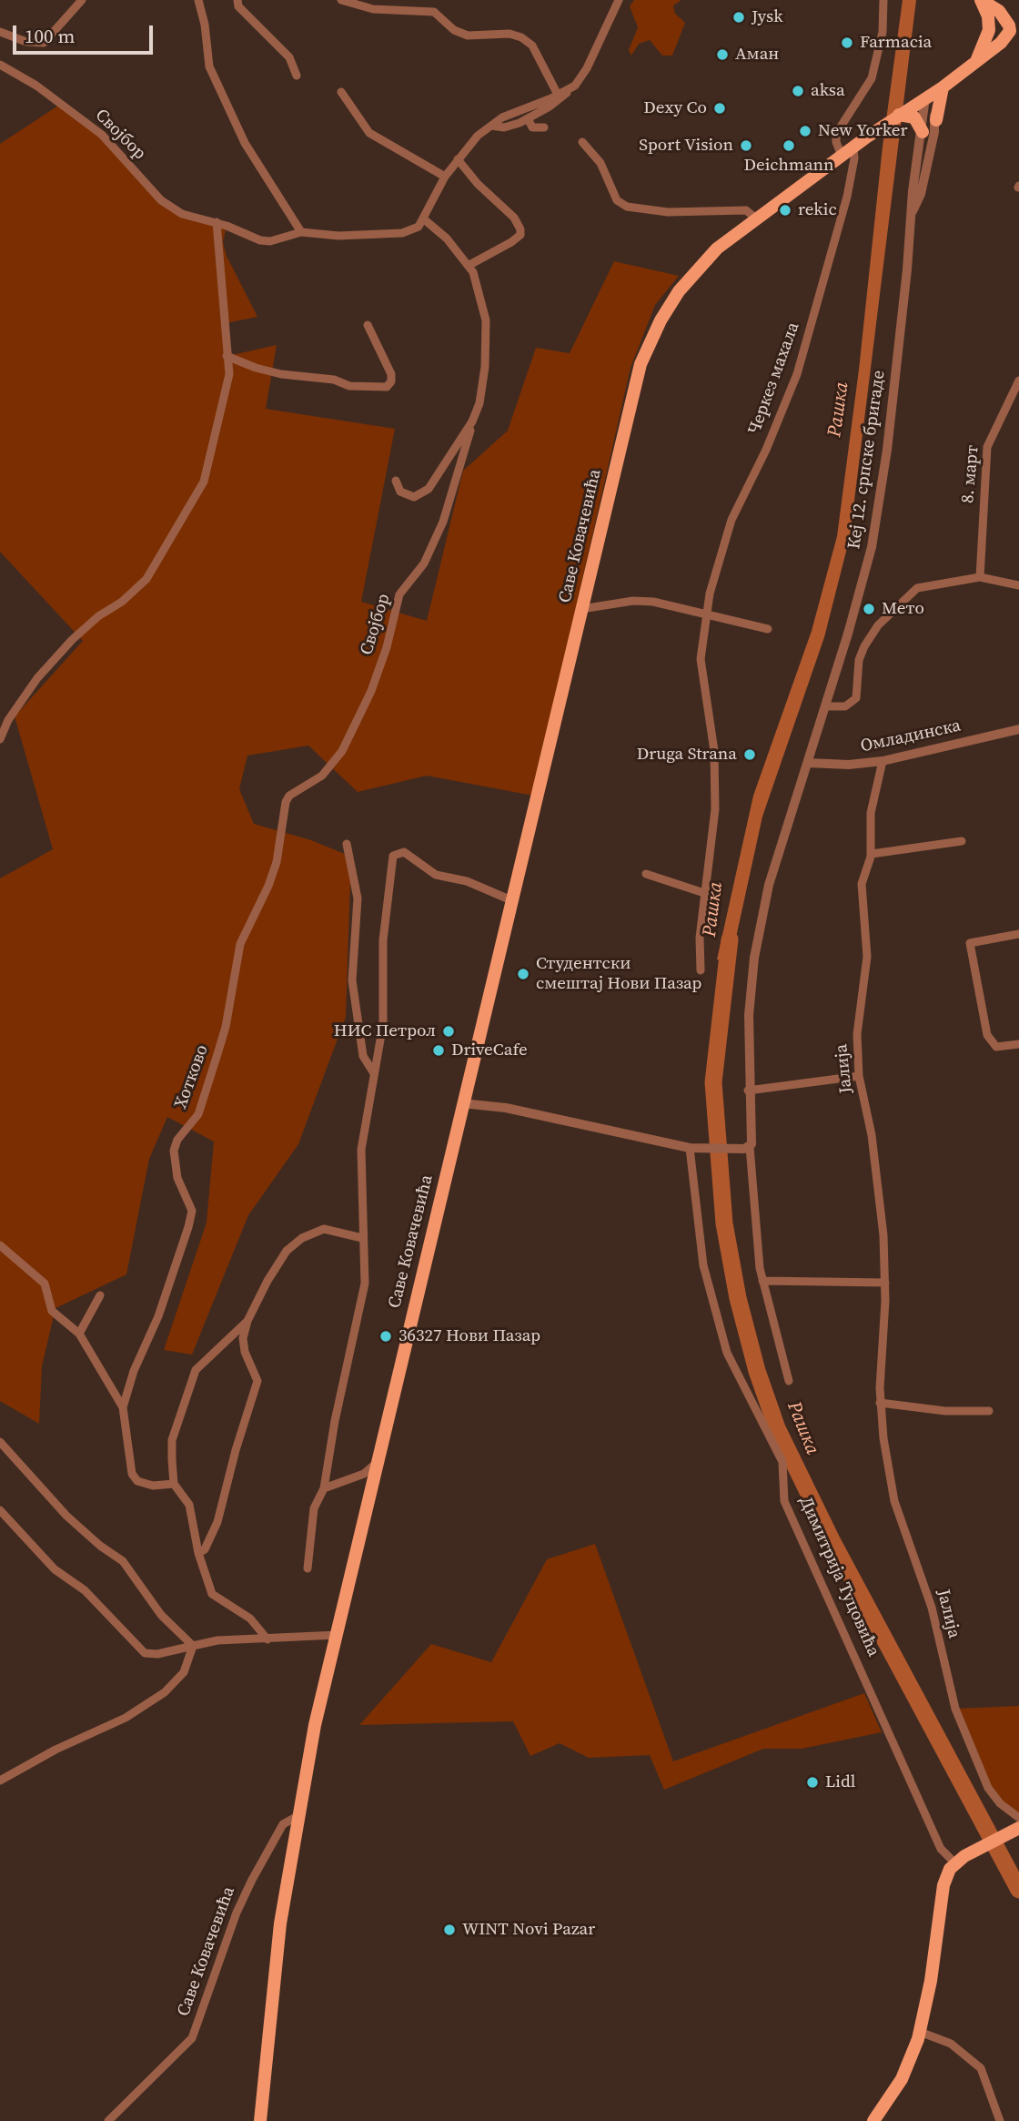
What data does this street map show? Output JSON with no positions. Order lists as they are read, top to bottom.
{
  "streets": {
    "main road": ["Саве Ковачевића"],
    "street": [
      "Својбор",
      "Черкез махала",
      "Кеј 12. српске бригаде",
      "8. март",
      "Омладинска",
      "Јалија",
      "Хотково",
      "Димитрија Туцовића"
    ]
  },
  "crossings": [
    ["Својбор", "Хотково"],
    ["Черкез махала", "Саве Ковачевића"],
    ["Кеј 12. српске бригаде", "Саве Ковачевића"],
    ["Кеј 12. српске бригаде", "Омладинска"],
    ["Омладинска", "Јалија"]
  ],
  "water": ["Рашка"],
  "places": [
    "Jysk",
    "Farmacia",
    "Аман",
    "aksa",
    "Dexy Co",
    "New Yorker",
    "Sport Vision",
    "Deichmann",
    "rekic",
    "Мето",
    "Druga Strana",
    "Студентски смештај Нови Пазар",
    "НИС Петрол",
    "DriveCafe",
    "36327 Нови Пазар",
    "Lidl",
    "WINT Novi Pazar"
  ],
  "scale_bar": "100 m"
}
